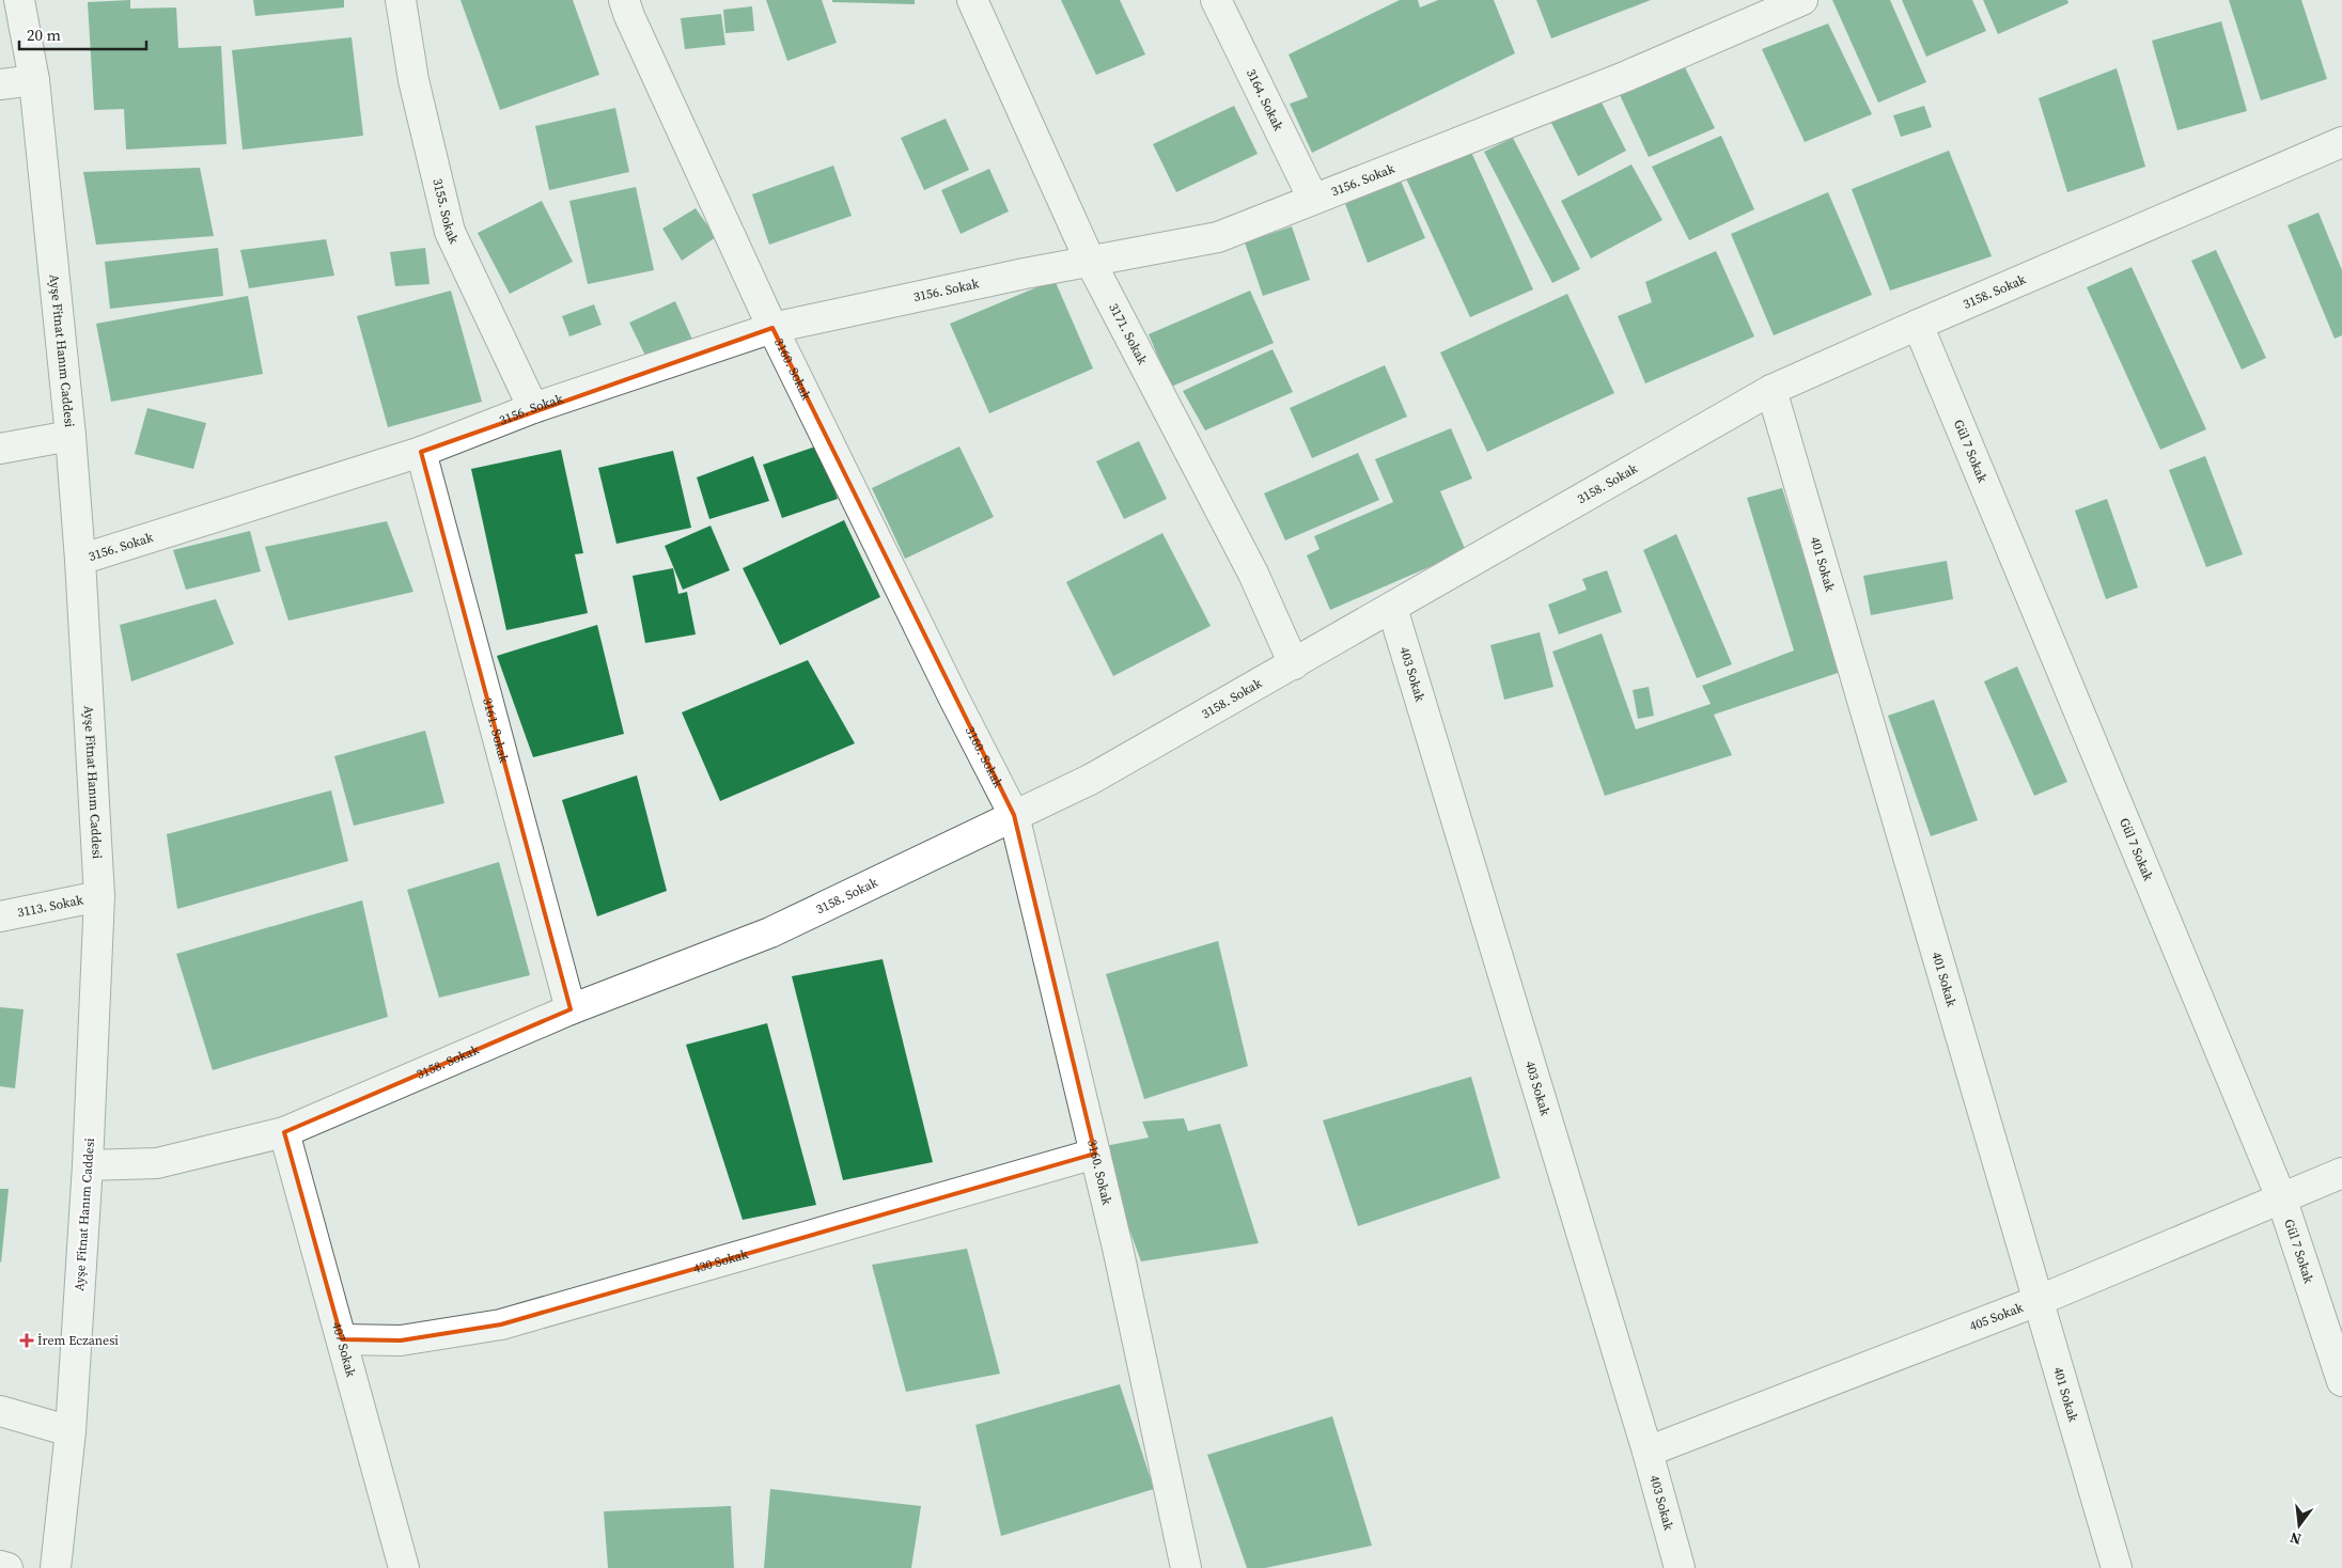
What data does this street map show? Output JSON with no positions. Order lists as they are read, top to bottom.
{
  "streets": {
    "street": [
      "3164. Sokak",
      "3156. Sokak",
      "3155. Sokak",
      "3158. Sokak",
      "3171. Sokak",
      "Ayşe Fitnat Hanım Caddesi",
      "3160. Sokak",
      "Gül 7 Sokak",
      "401 Sokak",
      "403 Sokak",
      "3161. Sokak",
      "3113. Sokak",
      "430 Sokak",
      "405 Sokak",
      "407 Sokak"
    ]
  },
  "crossings": [
    ["3164. Sokak", "3156. Sokak"],
    ["3156. Sokak", "3155. Sokak"],
    ["3156. Sokak", "3171. Sokak"],
    ["3156. Sokak", "Ayşe Fitnat Hanım Caddesi"],
    ["3156. Sokak", "3160. Sokak"],
    ["3156. Sokak", "3161. Sokak"],
    ["3158. Sokak", "3171. Sokak"],
    ["3158. Sokak", "Ayşe Fitnat Hanım Caddesi"],
    ["3158. Sokak", "3160. Sokak"],
    ["3158. Sokak", "Gül 7 Sokak"],
    ["3158. Sokak", "401 Sokak"],
    ["3158. Sokak", "403 Sokak"],
    ["3158. Sokak", "3161. Sokak"],
    ["3158. Sokak", "407 Sokak"],
    ["Ayşe Fitnat Hanım Caddesi", "3113. Sokak"],
    ["3160. Sokak", "430 Sokak"],
    ["Gül 7 Sokak", "405 Sokak"],
    ["401 Sokak", "405 Sokak"],
    ["403 Sokak", "405 Sokak"],
    ["430 Sokak", "407 Sokak"]
  ],
  "places": {
    "health": ["İrem Eczanesi"]
  },
  "scale_bar": "20 m",
  "north": "bottom"
}
